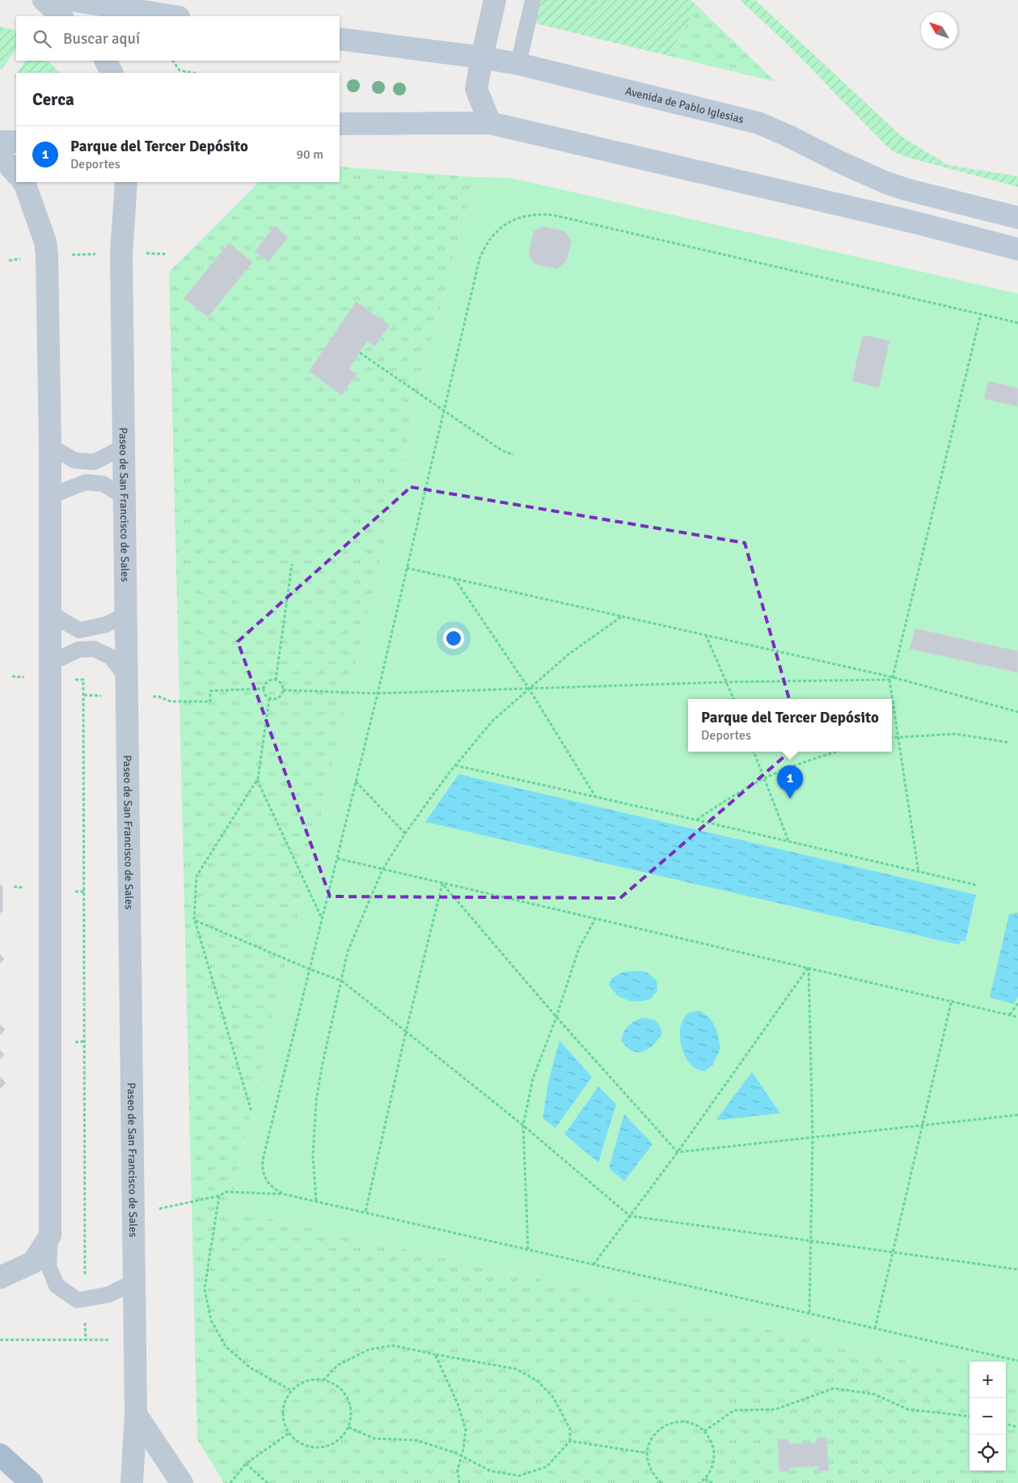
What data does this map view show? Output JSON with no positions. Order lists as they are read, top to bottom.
{
  "streets": {
    "street": ["Avenida de Pablo Iglesias", "Paseo de San Francisco de Sales"]
  },
  "north": "top left",
  "page": {
    "search": "Buscar aquí",
    "heading": "Cerca",
    "list": [
      {
        "mark": "1",
        "name": "Parque del Tercer Depósito",
        "note": "Deportes",
        "value": "90 m"
      }
    ],
    "popup": ["Parque del Tercer Depósito", "Deportes"],
    "pins": "1",
    "map_buttons": ["+", "−"]
  }
}
